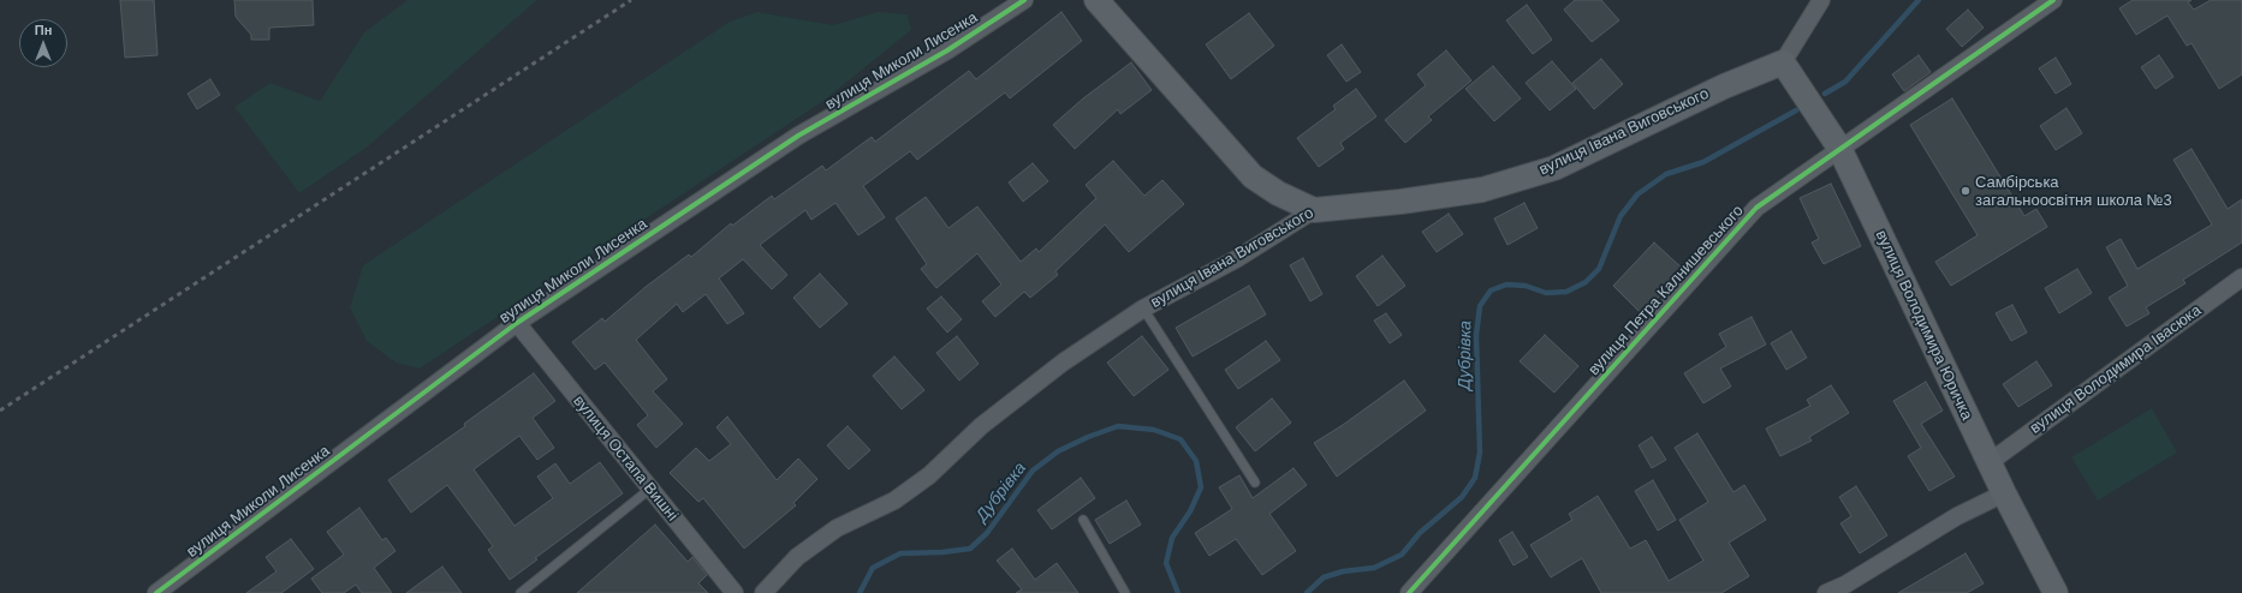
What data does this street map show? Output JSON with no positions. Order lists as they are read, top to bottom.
{
  "streets": {
    "main road": ["вулиця Івана Виговського", "вулиця Володимира Юричка"],
    "street": [
      "вулиця Миколи Лисенка",
      "вулиця Петра Калнишевського",
      "вулиця Володимира Івасюка",
      "вулиця Остапа Вишні"
    ]
  },
  "crossings": [
    ["вулиця Миколи Лисенка", "вулиця Остапа Вишні"],
    ["вулиця Івана Виговського", "вулиця Володимира Юричка"],
    ["вулиця Петра Калнишевського", "вулиця Володимира Юричка"],
    ["вулиця Володимира Юричка", "вулиця Володимира Івасюка"]
  ],
  "water": ["Дубрівка"],
  "places": ["Самбірська загальноосвітня школа №3"],
  "north": "top"
}
